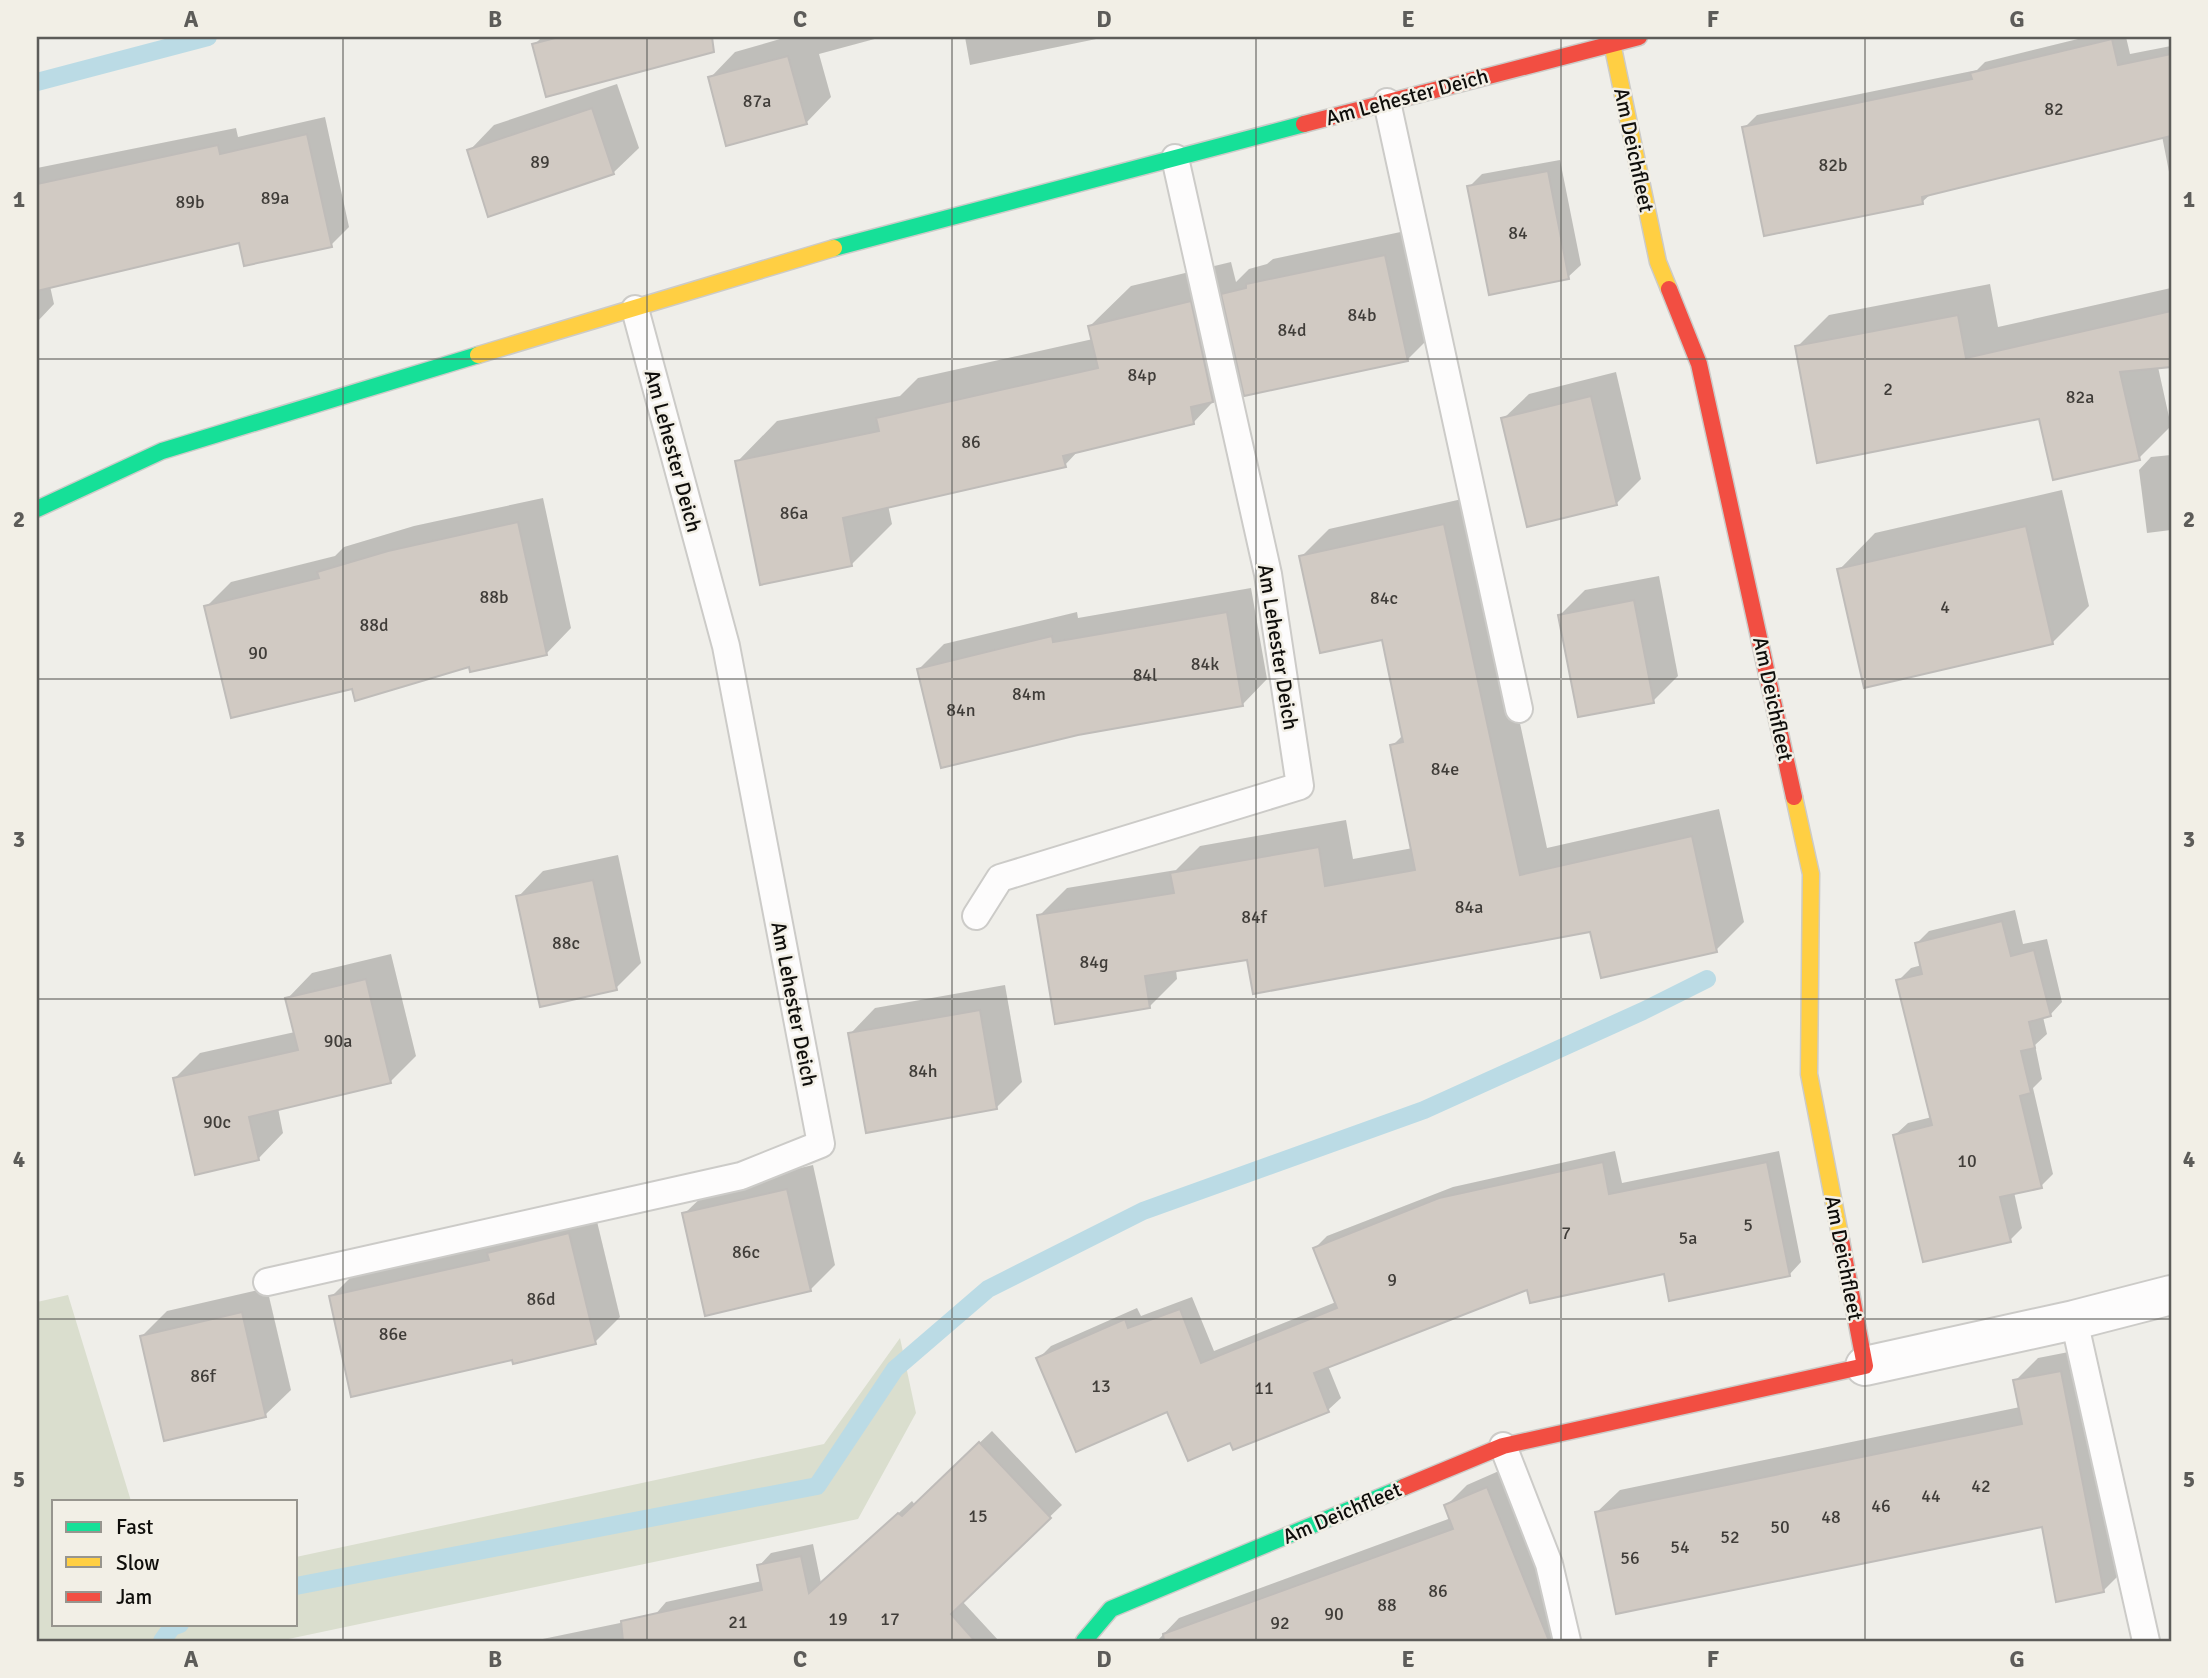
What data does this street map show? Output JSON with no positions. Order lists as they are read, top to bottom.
{
  "streets": {
    "street": ["Am Lehester Deich", "Am Deichfleet"]
  },
  "crossings": [
    ["Am Lehester Deich", "Am Deichfleet"]
  ],
  "house_numbers": [
    "87a",
    "82",
    "89",
    "82b",
    "89a",
    "89b",
    "84",
    "84b",
    "84d",
    "84p",
    "2",
    "82a",
    "86",
    "86a",
    "88b",
    "84c",
    "4",
    "88d",
    "90",
    "84k",
    "84l",
    "84m",
    "84n",
    "84e",
    "84a",
    "84f",
    "88c",
    "84g",
    "90a",
    "84h",
    "90c",
    "10",
    "5",
    "7",
    "5a",
    "86c",
    "9",
    "86d",
    "86e",
    "86f",
    "13",
    "11",
    "42",
    "44",
    "46",
    "15",
    "48",
    "50",
    "52",
    "54",
    "56",
    "86",
    "88",
    "90",
    "19",
    "17",
    "21",
    "92"
  ],
  "legend": ["Fast", "Slow", "Jam"],
  "grid": {
    "columns": [
      "A",
      "B",
      "C",
      "D",
      "E",
      "F",
      "G"
    ],
    "rows": [
      "1",
      "2",
      "3",
      "4",
      "5"
    ]
  }
}
